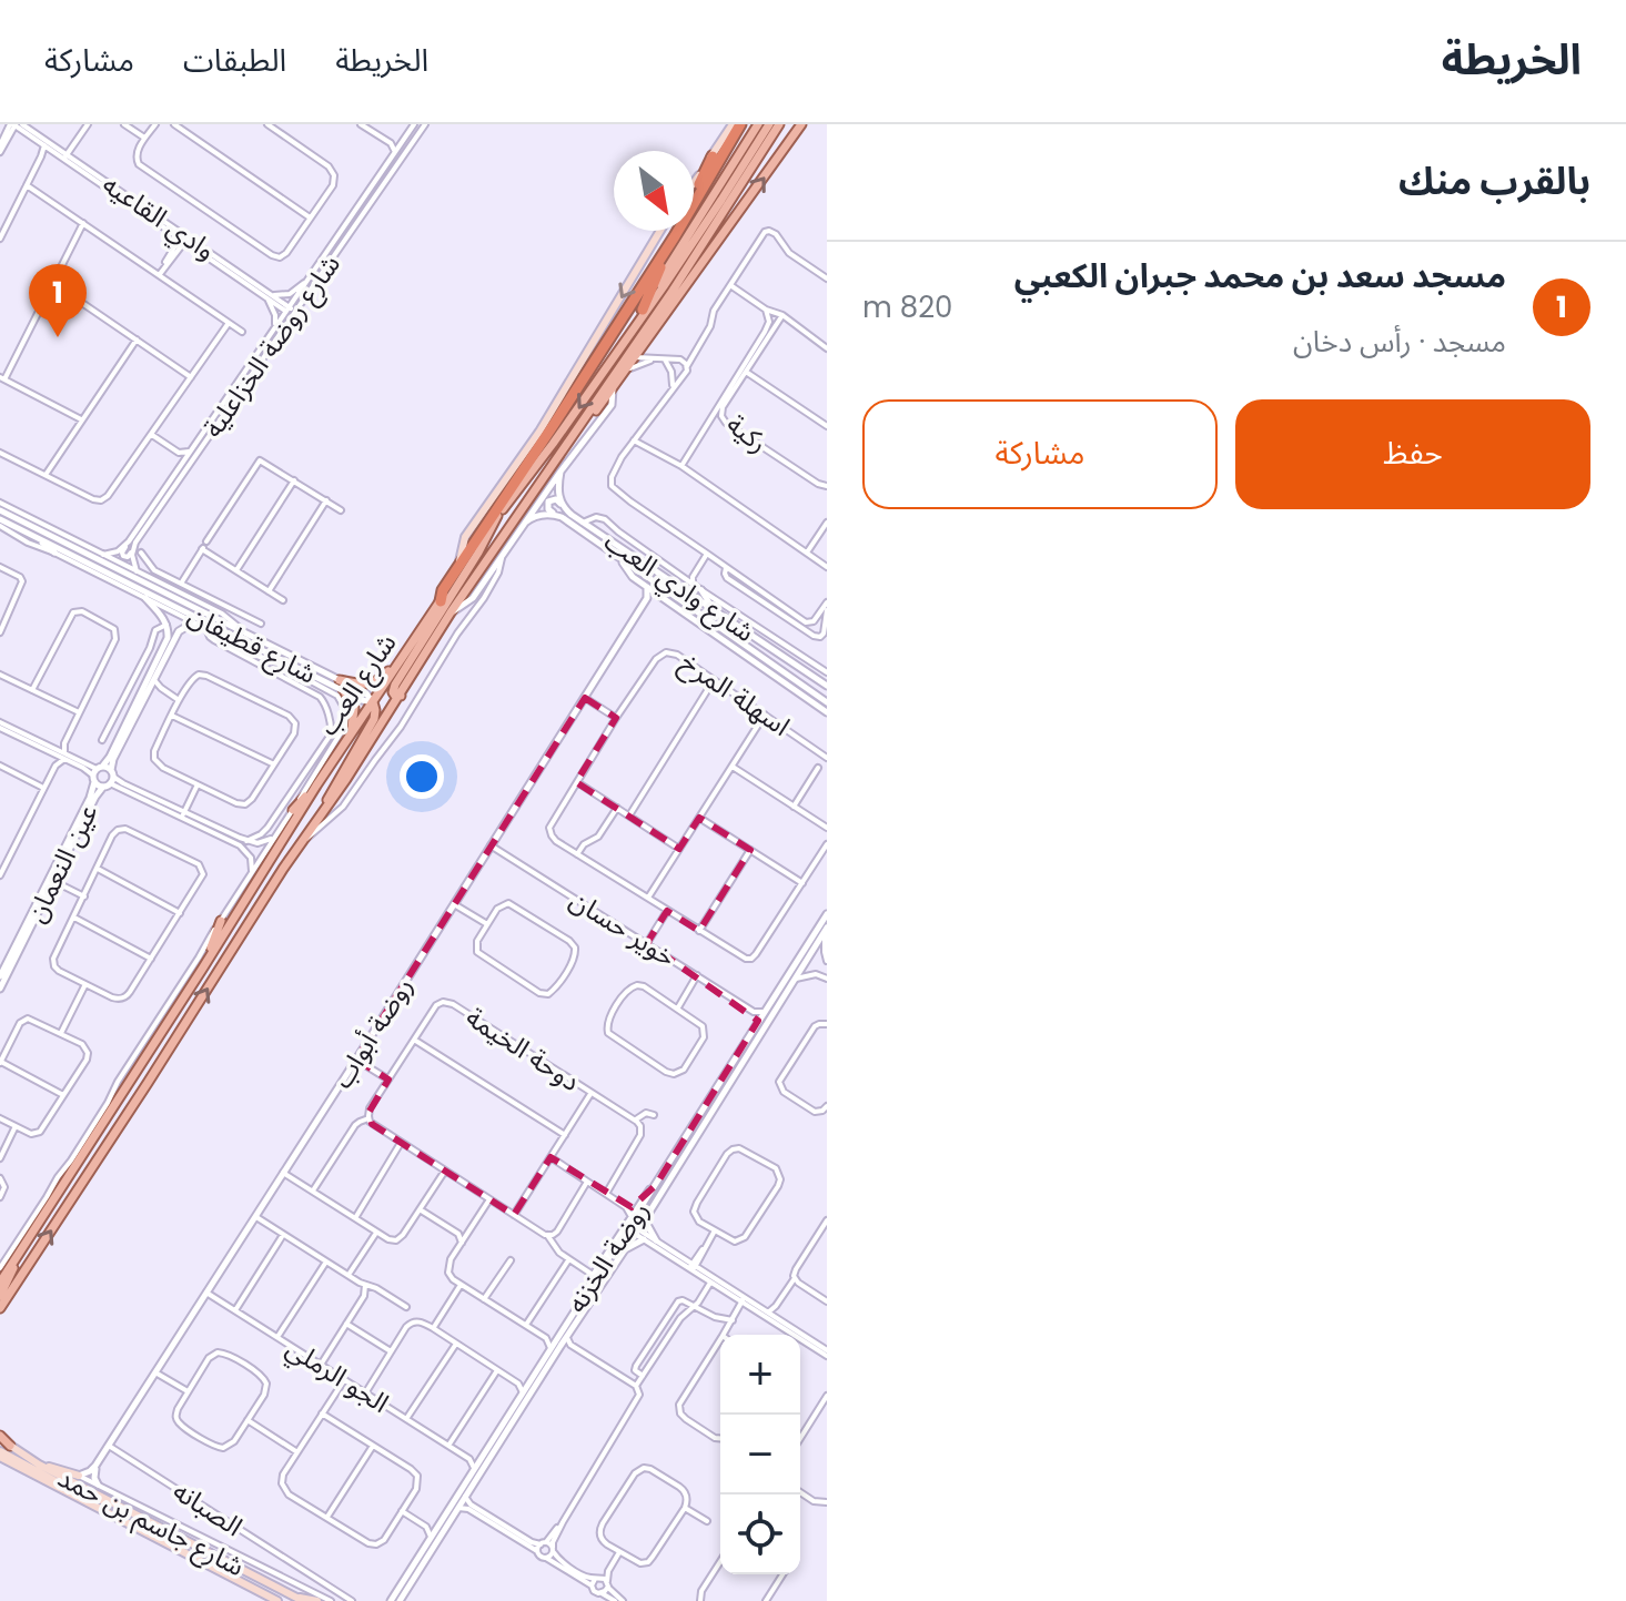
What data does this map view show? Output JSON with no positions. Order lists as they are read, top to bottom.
{
  "streets": {
    "main road": ["شارع العب", "شارع جاسم بن حمد"],
    "street": [
      "وادي القاعيه",
      "شارع روضة الخزاعلية",
      "ركية",
      "شارع وادي العب",
      "شارع قطيفان",
      "اسهلة المرخ",
      "عين النعمان",
      "خوير حسان",
      "روضة أبواب",
      "دوحة الخيمة",
      "روضة الخزنه",
      "الجو الرملي",
      "الصبانه"
    ]
  },
  "crossings": [
    ["وادي القاعيه", "شارع روضة الخزاعلية"],
    ["شارع روضة الخزاعلية", "شارع قطيفان"],
    ["شارع قطيفان", "شارع العب"],
    ["خوير حسان", "روضة أبواب"],
    ["روضة أبواب", "الجو الرملي"],
    ["روضة أبواب", "الصبانه"],
    ["روضة أبواب", "شارع جاسم بن حمد"]
  ],
  "north": "bottom right",
  "page": {
    "header": "الخريطة",
    "nav": ["الخريطة", "الطبقات", "مشاركة"],
    "heading": "بالقرب منك",
    "list": [
      {
        "mark": "1",
        "name": "مسجد سعد بن محمد جبران الكعبي",
        "note": "مسجد · رأس دخان",
        "value": "820 m"
      }
    ],
    "pins": "1",
    "buttons": ["حفظ", "مشاركة"],
    "map_buttons": ["+", "−"]
  }
}
